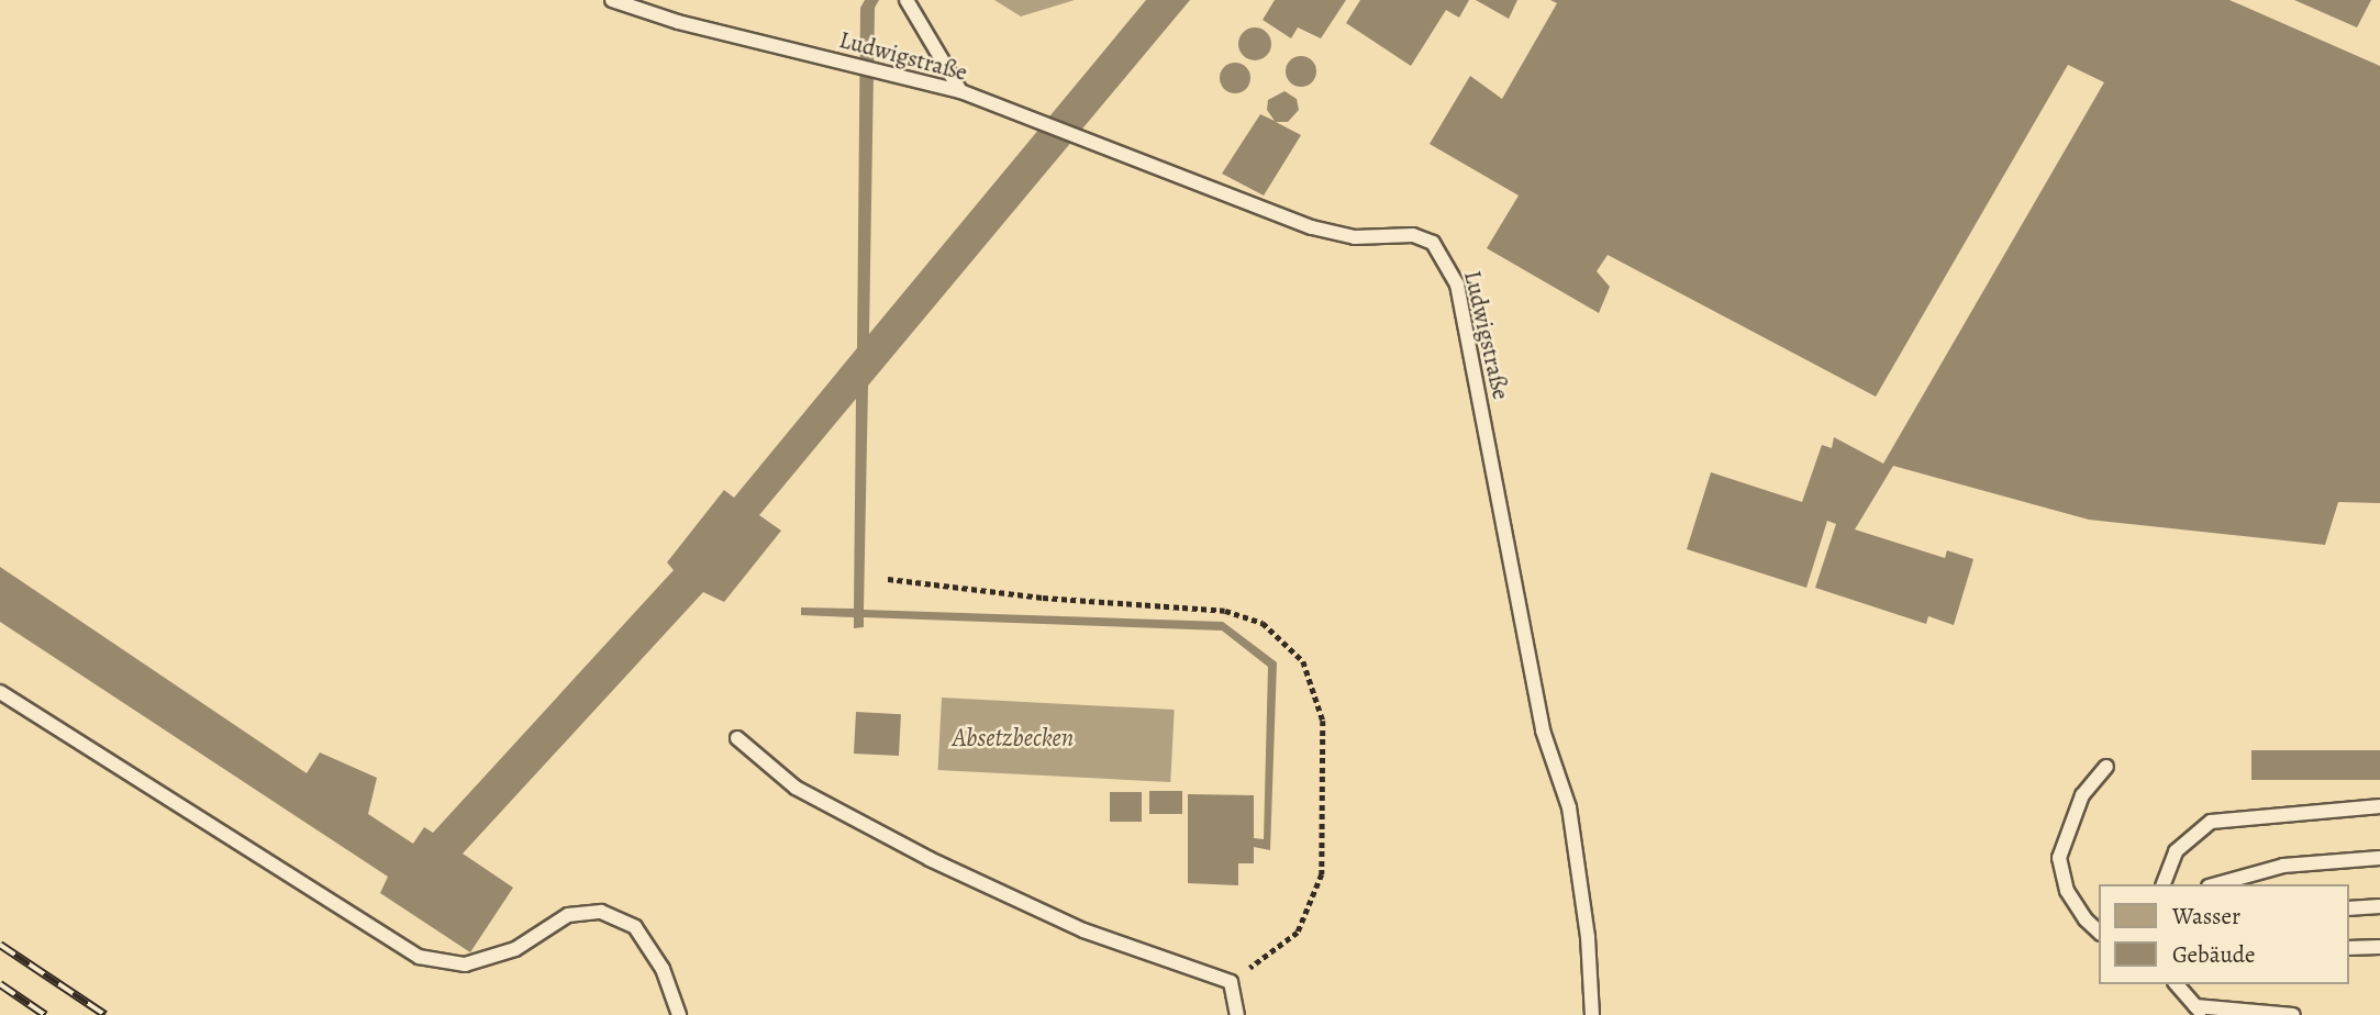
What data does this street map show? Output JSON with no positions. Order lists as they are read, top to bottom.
{
  "streets": {
    "lane": ["Ludwigstraße"]
  },
  "water": ["Absetzbecken"],
  "legend": ["Wasser", "Gebäude"]
}
